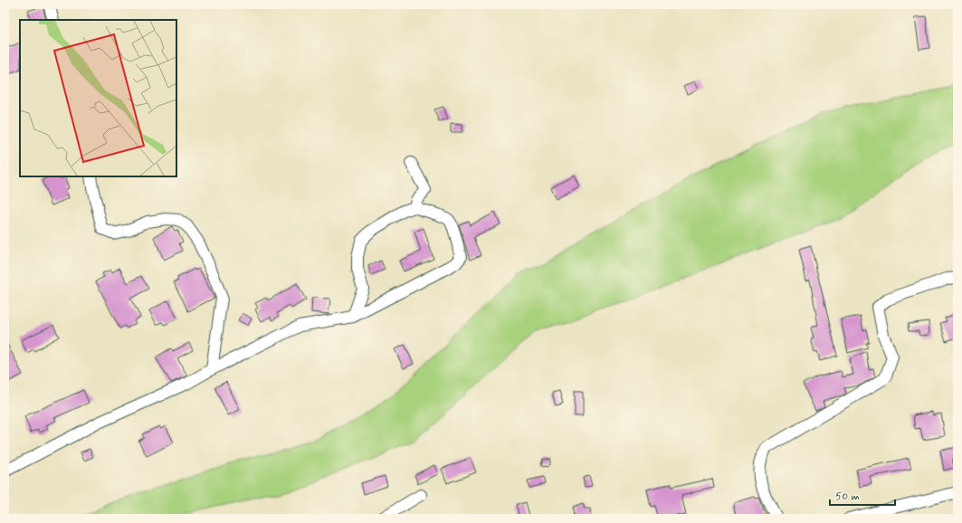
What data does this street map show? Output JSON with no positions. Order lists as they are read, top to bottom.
{
  "scale_bar": "50 m"
}
